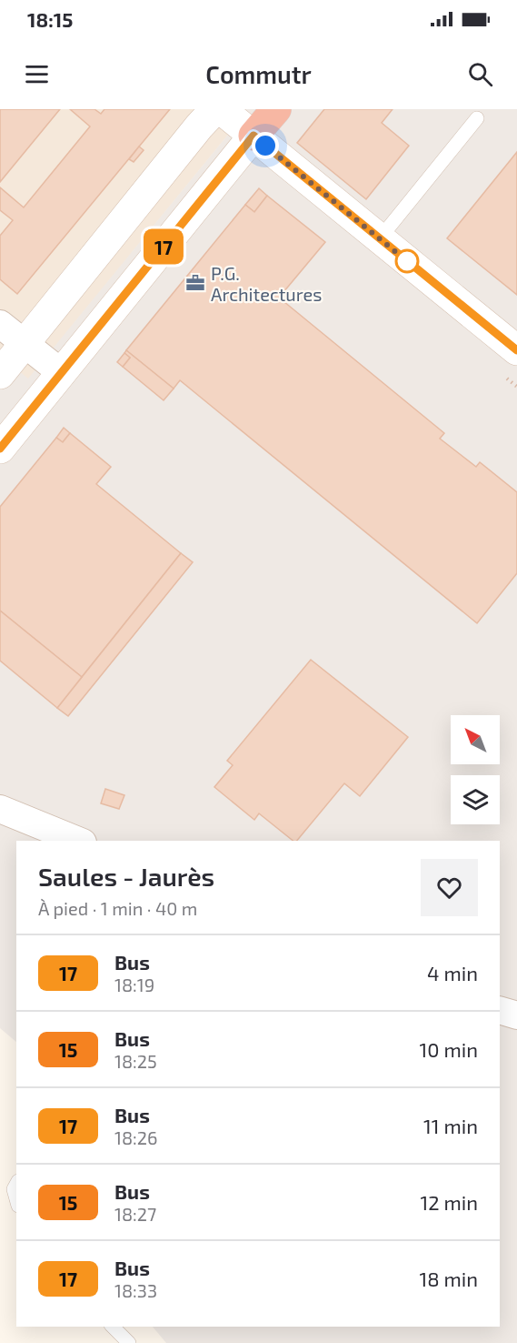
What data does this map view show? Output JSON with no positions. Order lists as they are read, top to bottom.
{
  "places": {
    "office": ["P.G. Architectures"]
  },
  "lines": ["bus line 17"],
  "north": "top left",
  "page": {
    "status": "18:15",
    "header": "Commutr",
    "on_map": "17",
    "heading": ["Saules - Jaurès", "À pied · 1 min · 40 m"],
    "list": [
      {
        "mark": "17",
        "name": "Bus",
        "note": "18:19",
        "value": "4 min"
      },
      {
        "mark": "15",
        "name": "Bus",
        "note": "18:25",
        "value": "10 min"
      },
      {
        "mark": "17",
        "name": "Bus",
        "note": "18:26",
        "value": "11 min"
      },
      {
        "mark": "15",
        "name": "Bus",
        "note": "18:27",
        "value": "12 min"
      },
      {
        "mark": "17",
        "name": "Bus",
        "note": "18:33",
        "value": "18 min"
      }
    ]
  }
}
